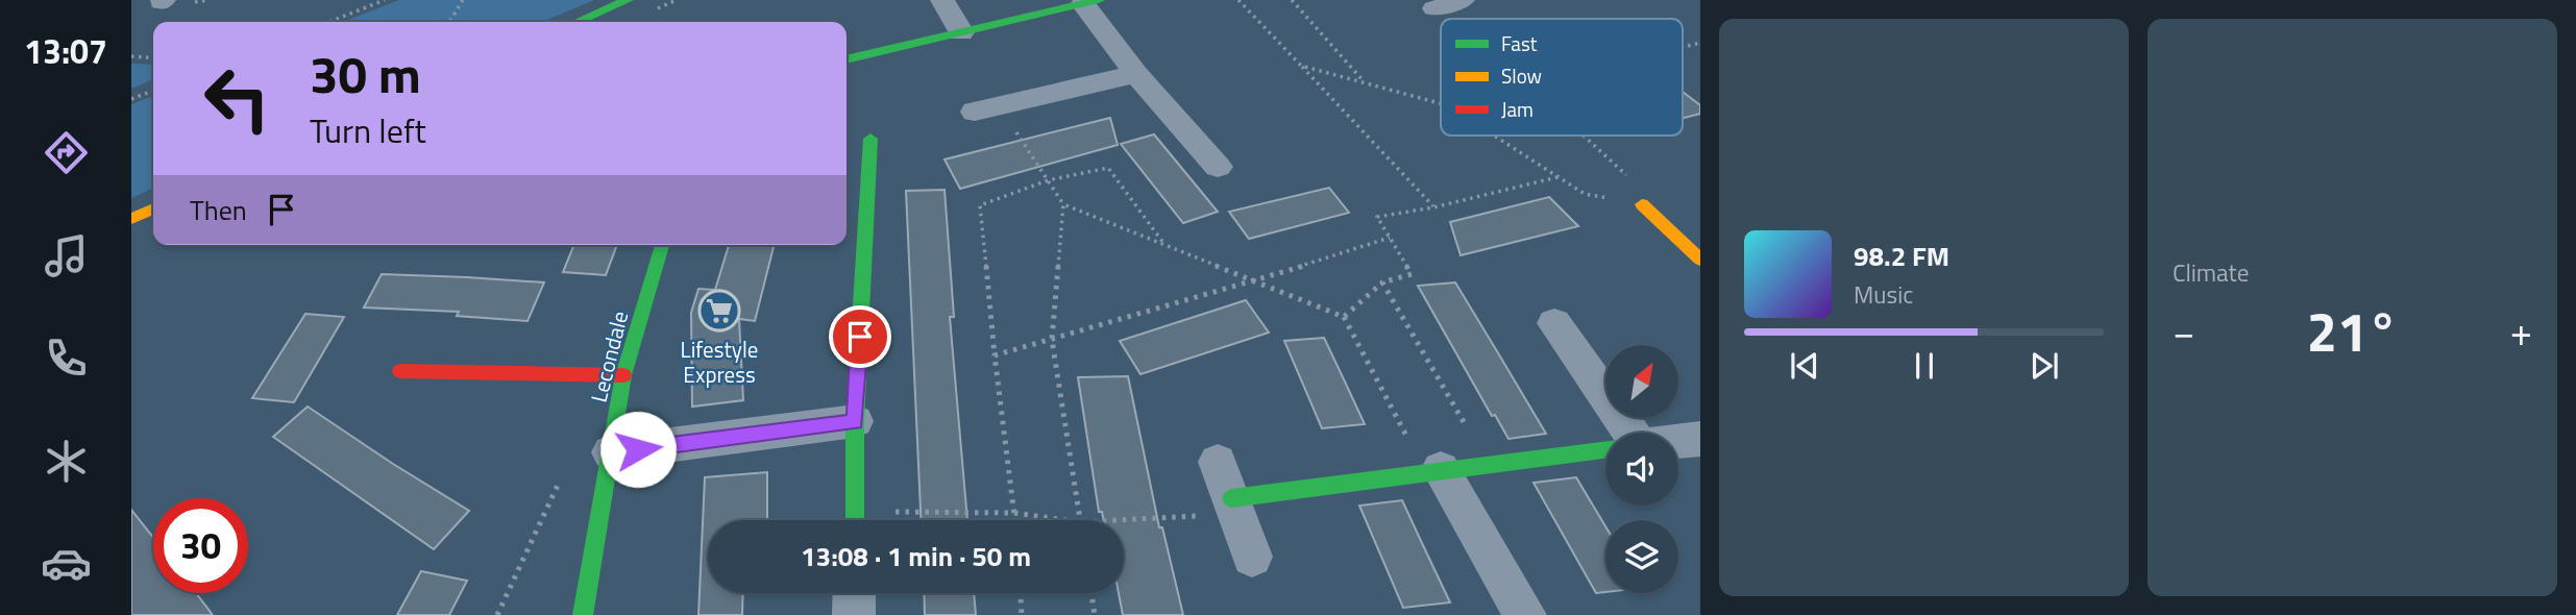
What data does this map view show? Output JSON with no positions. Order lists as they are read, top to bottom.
{
  "streets": {
    "street": ["Lecondale"]
  },
  "places": {
    "supermarket": ["Lifestyle Express"]
  },
  "legend": ["Fast", "Slow", "Jam"],
  "north": "top right",
  "page": {
    "tabs": "13:07",
    "tile": "Climate",
    "turn": ["30 m", "Turn left"],
    "then": "Then",
    "song": ["98.2 FM", "Music"],
    "heat": ["−", "21°", "+"],
    "limit": "30",
    "trip": "13:08 · 1 min · 50 m"
  }
}
